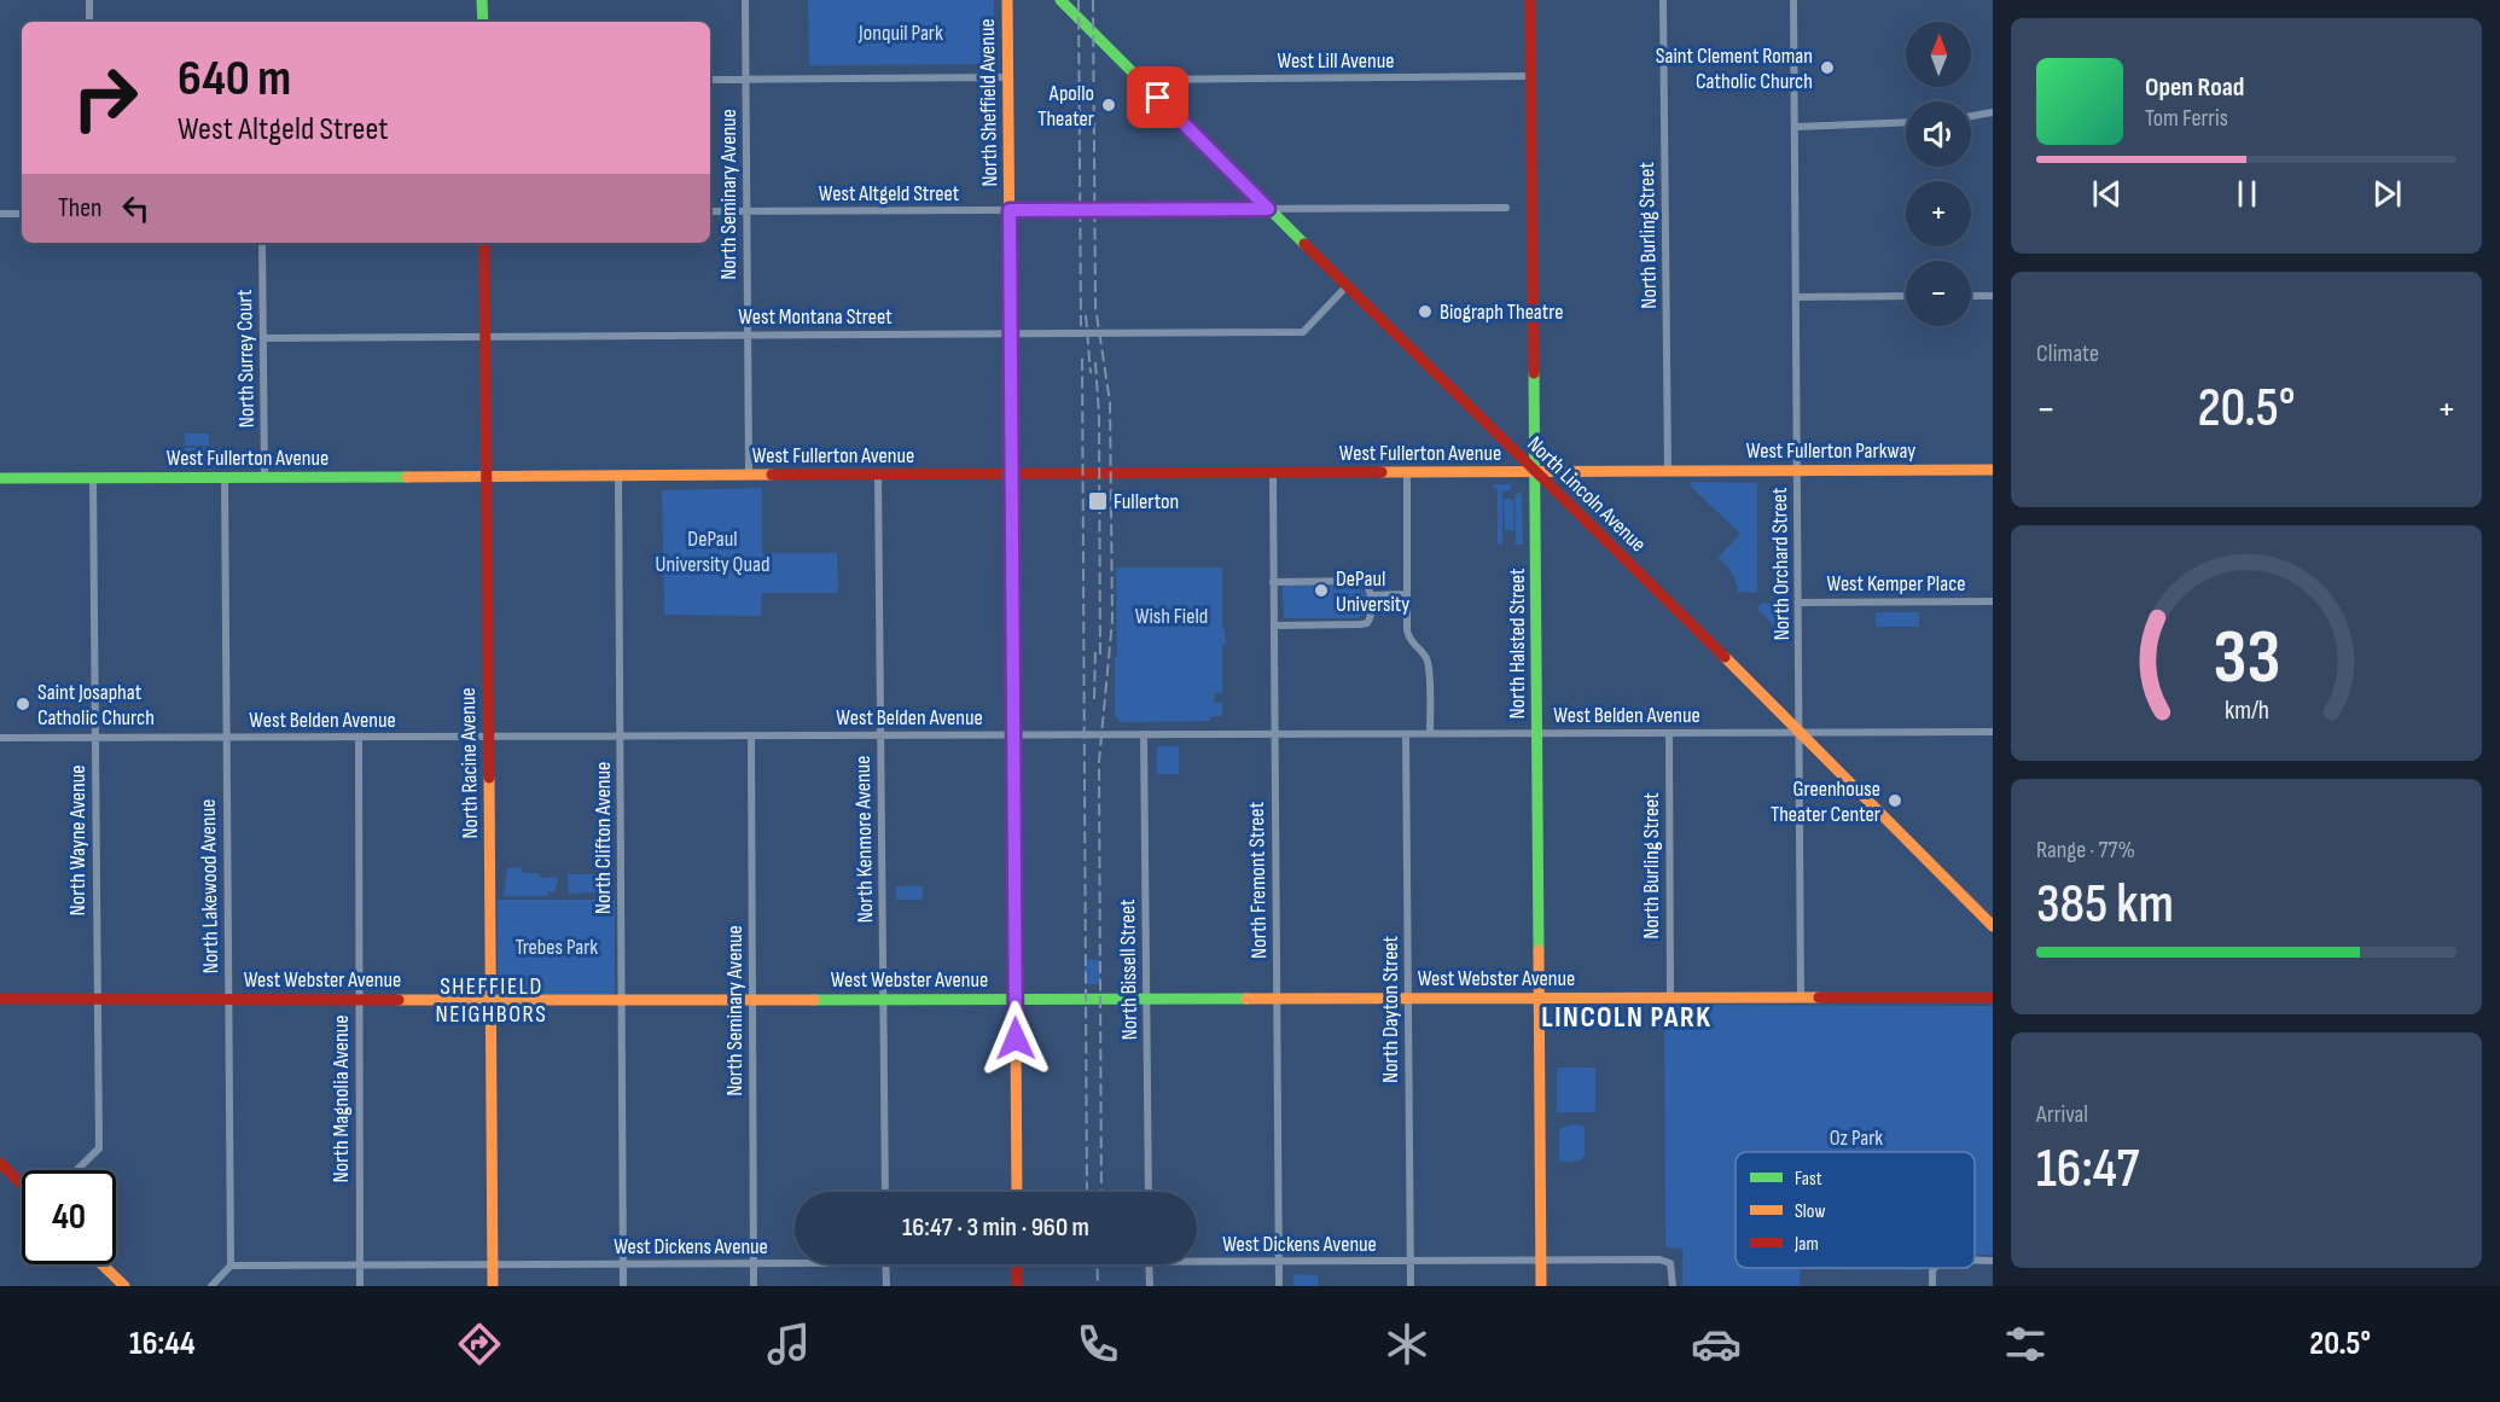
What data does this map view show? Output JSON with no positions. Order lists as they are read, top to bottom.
{
  "streets": {
    "main road": [
      "North Sheffield Avenue",
      "West Fullerton Parkway",
      "West Fullerton Avenue",
      "North Lincoln Avenue",
      "North Halsted Street",
      "North Racine Avenue",
      "West Webster Avenue"
    ],
    "street": [
      "West Lill Avenue",
      "West Altgeld Street",
      "North Seminary Avenue",
      "North Burling Street",
      "West Montana Street",
      "North Surrey Court",
      "North Orchard Street",
      "West Kemper Place",
      "West Belden Avenue",
      "North Clifton Avenue",
      "North Kenmore Avenue",
      "North Wayne Avenue",
      "North Fremont Street",
      "North Lakewood Avenue",
      "North Bissell Street",
      "North Dayton Street",
      "North Magnolia Avenue",
      "West Dickens Avenue"
    ]
  },
  "crossings": [
    ["West Lill Avenue", "North Lincoln Avenue"],
    ["West Lill Avenue", "North Halsted Street"],
    ["North Sheffield Avenue", "West Altgeld Street"],
    ["North Sheffield Avenue", "West Montana Street"],
    ["North Sheffield Avenue", "West Fullerton Avenue"],
    ["North Sheffield Avenue", "West Belden Avenue"],
    ["North Sheffield Avenue", "West Webster Avenue"],
    ["West Altgeld Street", "North Seminary Avenue"],
    ["West Altgeld Street", "North Lincoln Avenue"],
    ["North Seminary Avenue", "West Montana Street"],
    ["North Seminary Avenue", "West Fullerton Avenue"],
    ["North Seminary Avenue", "West Belden Avenue"],
    ["North Seminary Avenue", "West Webster Avenue"],
    ["North Seminary Avenue", "West Dickens Avenue"],
    ["North Burling Street", "West Fullerton Parkway"],
    ["North Burling Street", "West Fullerton Avenue"],
    ["North Burling Street", "West Belden Avenue"],
    ["North Burling Street", "West Webster Avenue"],
    ["West Montana Street", "North Surrey Court"],
    ["West Montana Street", "North Lincoln Avenue"],
    ["West Montana Street", "North Racine Avenue"],
    ["North Surrey Court", "West Fullerton Avenue"],
    ["West Fullerton Parkway", "West Fullerton Avenue"],
    ["West Fullerton Parkway", "North Orchard Street"],
    ["West Fullerton Avenue", "North Lincoln Avenue"],
    ["West Fullerton Avenue", "North Halsted Street"],
    ["West Fullerton Avenue", "North Racine Avenue"],
    ["West Fullerton Avenue", "North Clifton Avenue"],
    ["West Fullerton Avenue", "North Kenmore Avenue"],
    ["West Fullerton Avenue", "North Wayne Avenue"],
    ["West Fullerton Avenue", "North Fremont Street"],
    ["West Fullerton Avenue", "North Lakewood Avenue"],
    ["North Lincoln Avenue", "North Orchard Street"],
    ["North Lincoln Avenue", "North Halsted Street"],
    ["North Lincoln Avenue", "West Belden Avenue"],
    ["North Orchard Street", "West Kemper Place"],
    ["North Orchard Street", "West Belden Avenue"],
    ["North Orchard Street", "West Webster Avenue"],
    ["North Halsted Street", "West Belden Avenue"],
    ["North Halsted Street", "West Webster Avenue"],
    ["North Halsted Street", "West Dickens Avenue"],
    ["West Belden Avenue", "North Racine Avenue"],
    ["West Belden Avenue", "North Clifton Avenue"],
    ["West Belden Avenue", "North Kenmore Avenue"],
    ["West Belden Avenue", "North Wayne Avenue"],
    ["West Belden Avenue", "North Fremont Street"],
    ["West Belden Avenue", "North Lakewood Avenue"],
    ["West Belden Avenue", "North Bissell Street"],
    ["West Belden Avenue", "North Dayton Street"],
    ["West Belden Avenue", "North Magnolia Avenue"],
    ["North Racine Avenue", "West Webster Avenue"],
    ["North Racine Avenue", "West Dickens Avenue"],
    ["North Clifton Avenue", "West Webster Avenue"],
    ["North Clifton Avenue", "West Dickens Avenue"],
    ["North Kenmore Avenue", "West Webster Avenue"],
    ["North Wayne Avenue", "West Webster Avenue"],
    ["North Fremont Street", "West Webster Avenue"],
    ["North Fremont Street", "West Dickens Avenue"],
    ["North Lakewood Avenue", "West Webster Avenue"],
    ["North Lakewood Avenue", "West Dickens Avenue"],
    ["North Bissell Street", "West Webster Avenue"],
    ["West Webster Avenue", "North Dayton Street"],
    ["West Webster Avenue", "North Magnolia Avenue"],
    ["North Dayton Street", "West Dickens Avenue"],
    ["North Magnolia Avenue", "West Dickens Avenue"]
  ],
  "districts": ["SHEFFIELD NEIGHBORS", "LINCOLN PARK"],
  "parks": [
    "Jonquil Park",
    "DePaul University Quad",
    "Wish Field",
    "Trebes Park",
    "Oz Park"
  ],
  "places": {
    "other": [
      "Saint Clement Roman Catholic Church",
      "Apollo Theater",
      "Biograph Theatre",
      "DePaul University",
      "Saint Josaphat Catholic Church",
      "Greenhouse Theater Center"
    ],
    "transit": ["Fullerton"]
  },
  "legend": ["Fast", "Slow", "Jam"],
  "north": "top",
  "page": {
    "map_buttons": ["+", "−"],
    "turn": ["640 m", "West Altgeld Street"],
    "song": ["Open Road", "Tom Ferris"],
    "then": "Then",
    "tile": [
      "Climate",
      ["Range · 77%", "385 km"],
      ["Arrival", "16:47"]
    ],
    "heat": ["−", "20.5°", "+"],
    "limit": "40",
    "trip": "16:47 · 3 min · 960 m",
    "tabs": ["16:44", "20.5°"],
    "gauge": ["33", "km/h"]
  }
}
